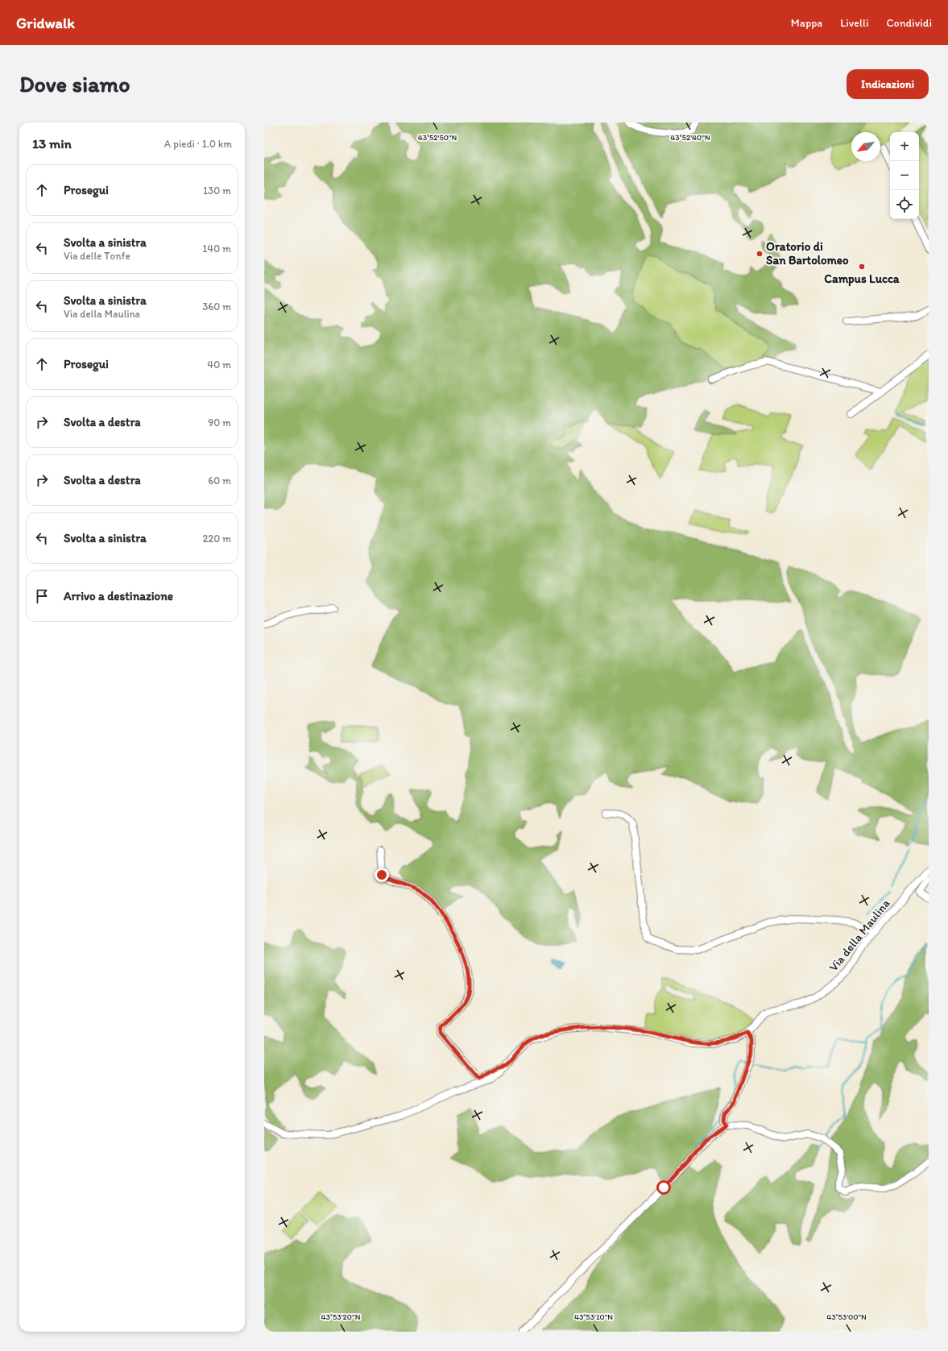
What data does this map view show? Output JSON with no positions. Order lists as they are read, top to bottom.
{
  "streets": {
    "street": ["Via della Maulina"]
  },
  "places": ["Oratorio di San Bartolomeo", "Campus Lucca"],
  "north": "bottom left",
  "page": {
    "header": "Gridwalk",
    "nav": ["Mappa", "Livelli", "Condividi"],
    "buttons": "Indicazioni",
    "title": "Dove siamo",
    "heading": ["13 min", "A piedi · 1.0 km"],
    "map_buttons": ["+", "−"],
    "list": [
      ["Prosegui", "130 m"],
      ["Svolta a sinistra", "Via delle Tonfe", "140 m"],
      ["Svolta a sinistra", "Via della Maulina", "360 m"],
      ["Prosegui", "40 m"],
      ["Svolta a destra", "90 m"],
      ["Svolta a destra", "60 m"],
      ["Svolta a sinistra", "220 m"],
      "Arrivo a destinazione"
    ]
  },
  "coordinates": [
    "43°52'50\"N",
    "43°52'40\"N",
    "43°53'20\"N",
    "43°53'10\"N",
    "43°53'00\"N"
  ]
}
